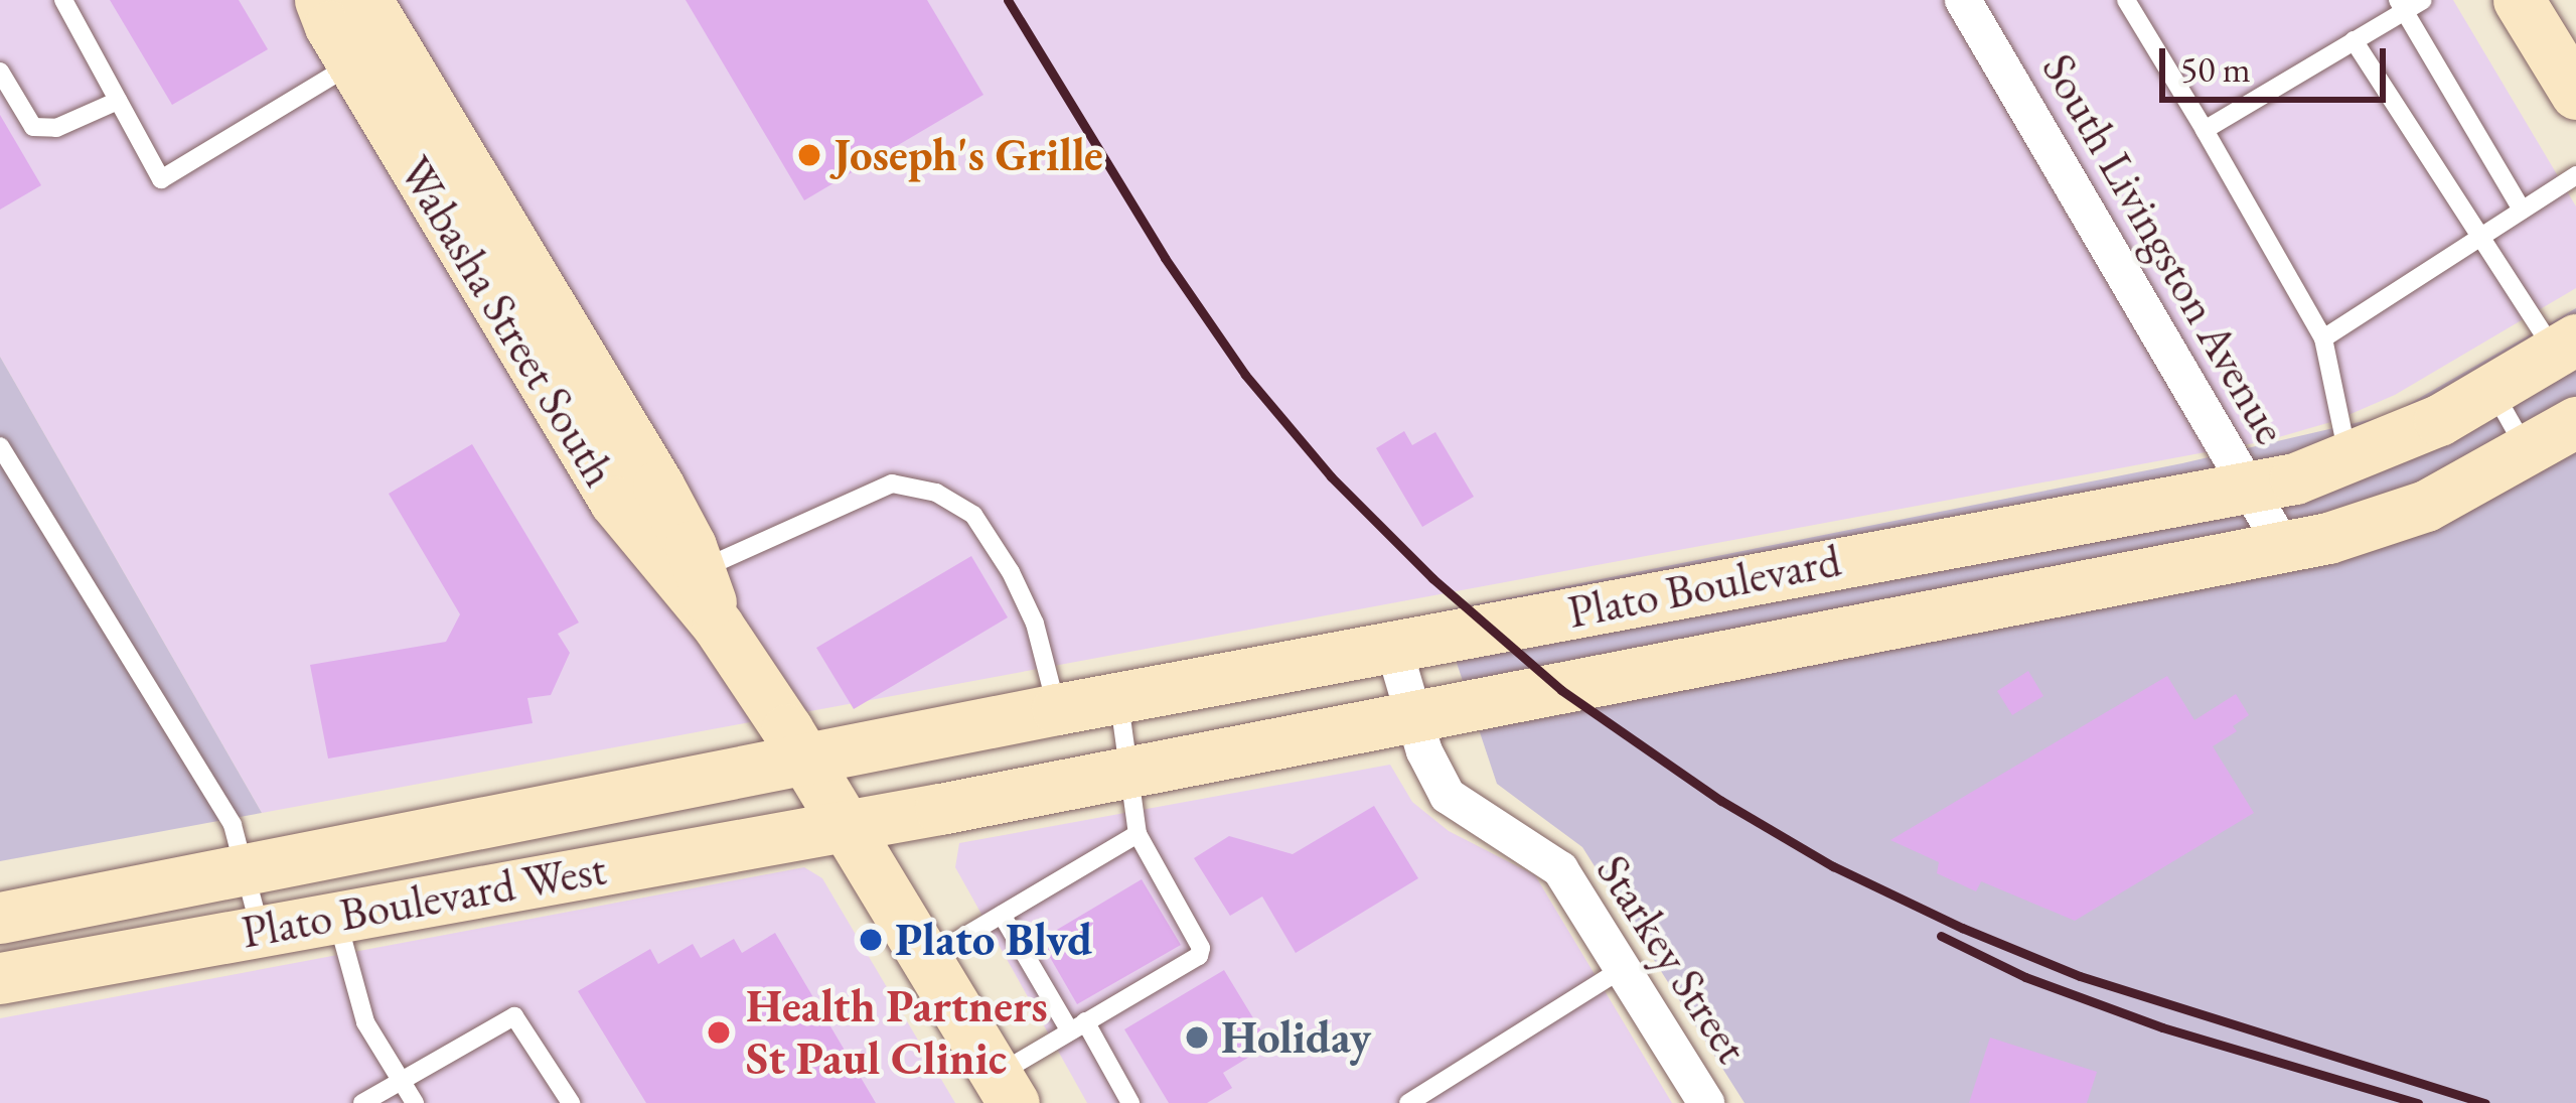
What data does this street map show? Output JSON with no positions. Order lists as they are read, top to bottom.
{
  "streets": {
    "main road": ["Wabasha Street South", "Plato Boulevard", "Plato Boulevard West"],
    "street": ["South Livingston Avenue", "Starkey Street"]
  },
  "crossings": [
    ["South Livingston Avenue", "Plato Boulevard"],
    ["Wabasha Street South", "Plato Boulevard"],
    ["Wabasha Street South", "Plato Boulevard West"],
    ["Plato Boulevard", "Plato Boulevard West"],
    ["Plato Boulevard", "Starkey Street"]
  ],
  "places": [
    "Joseph's Grille",
    "Plato Blvd",
    "Health Partners St Paul Clinic",
    "Holiday"
  ],
  "scale_bar": "50 m"
}
